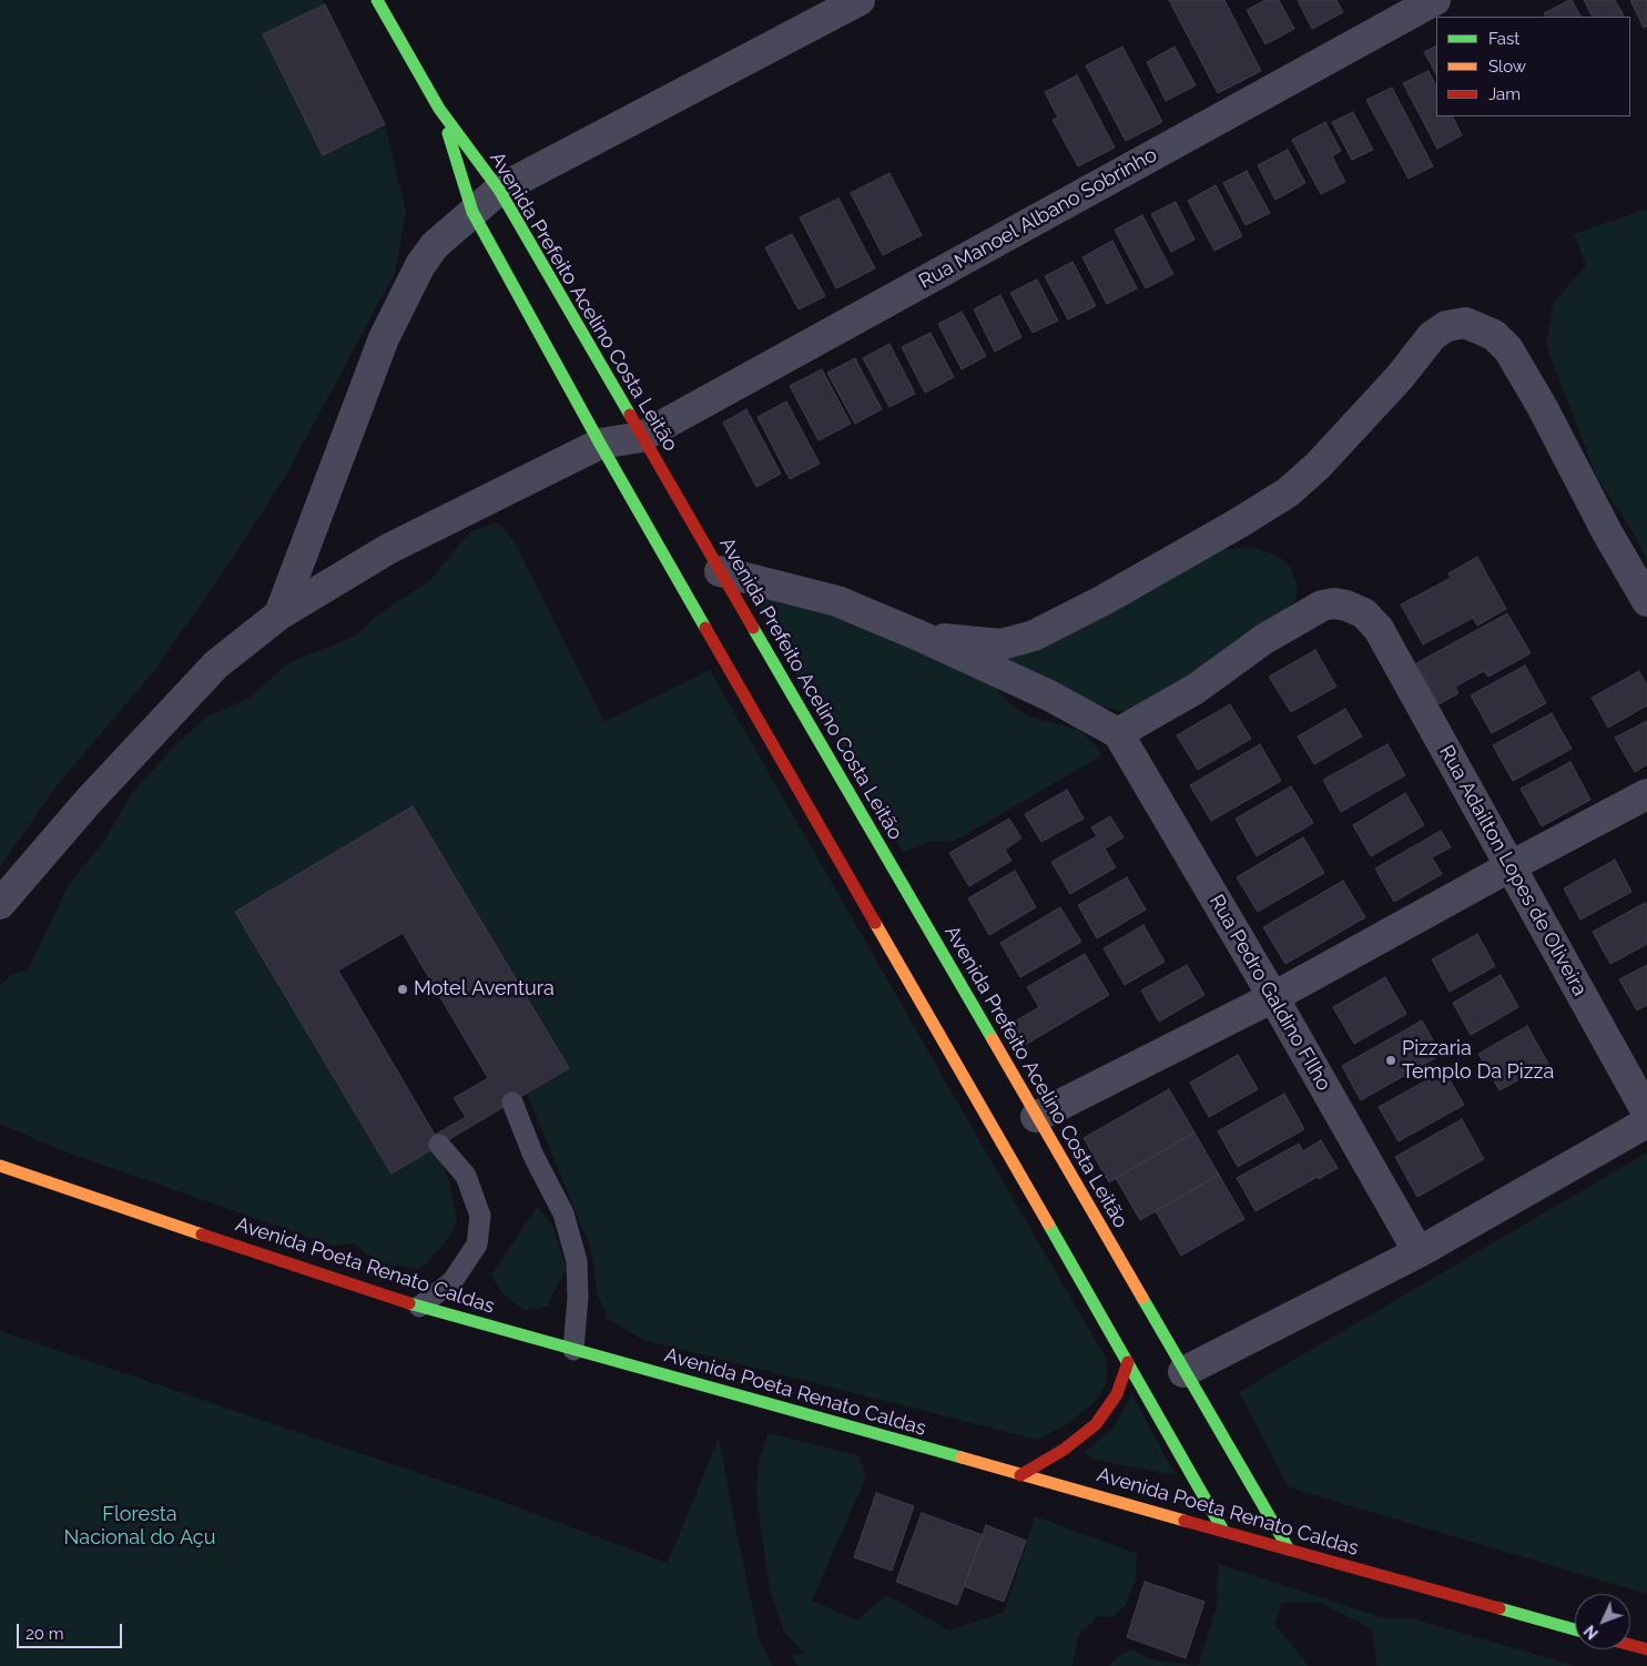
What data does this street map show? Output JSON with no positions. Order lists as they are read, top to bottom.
{
  "streets": {
    "street": [
      "Rua Manoel Albano Sobrinho",
      "Avenida Prefeito Acelino Costa Leitão",
      "Rua Adailton Lopes de Oliveira",
      "Rua Pedro Galdino FIlho",
      "Avenida Poeta Renato Caldas"
    ]
  },
  "crossings": [
    ["Rua Manoel Albano Sobrinho", "Avenida Prefeito Acelino Costa Leitão"],
    ["Avenida Prefeito Acelino Costa Leitão", "Avenida Poeta Renato Caldas"],
    ["Rua Adailton Lopes de Oliveira", "Rua Pedro Galdino FIlho"]
  ],
  "parks": ["Floresta Nacional do Açu"],
  "places": ["Motel Aventura", "Pizzaria Templo Da Pizza"],
  "legend": ["Fast", "Slow", "Jam"],
  "scale_bar": "20 m",
  "north": "bottom left"
}
